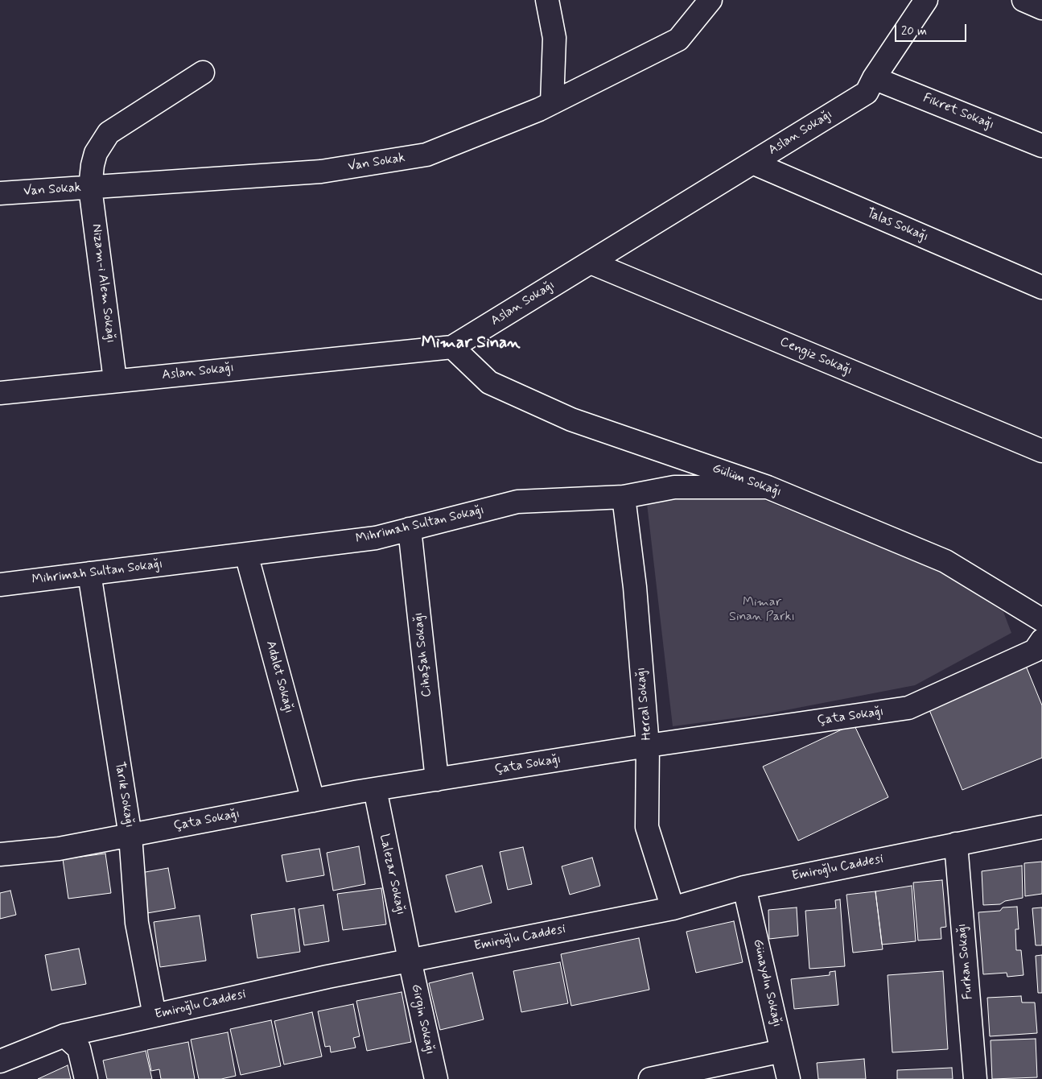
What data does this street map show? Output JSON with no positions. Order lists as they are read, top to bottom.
{
  "streets": {
    "street": [
      "Fikret Sokağı",
      "Aslan Sokağı",
      "Van Sokak",
      "Talas Sokağı",
      "Nizam-i Alem Sokağı",
      "Cengiz Sokağı",
      "Gülüm Sokağı",
      "Mihrimah Sultan Sokağı",
      "Cihaşah Sokağı",
      "Adalet Sokağı",
      "Hercal Sokağı",
      "Çata Sokağı",
      "Tarık Sokağı",
      "Emiroğlu Caddesi",
      "Lalezar Sokağı",
      "Furkan Sokağı",
      "Günaydın Sokağı",
      "Girgin Sokağı"
    ]
  },
  "crossings": [
    ["Fikret Sokağı", "Aslan Sokağı"],
    ["Aslan Sokağı", "Talas Sokağı"],
    ["Aslan Sokağı", "Nizam-i Alem Sokağı"],
    ["Aslan Sokağı", "Cengiz Sokağı"],
    ["Aslan Sokağı", "Gülüm Sokağı"],
    ["Van Sokak", "Nizam-i Alem Sokağı"],
    ["Gülüm Sokağı", "Mihrimah Sultan Sokağı"],
    ["Mihrimah Sultan Sokağı", "Cihaşah Sokağı"],
    ["Mihrimah Sultan Sokağı", "Adalet Sokağı"],
    ["Mihrimah Sultan Sokağı", "Hercal Sokağı"],
    ["Mihrimah Sultan Sokağı", "Tarık Sokağı"],
    ["Cihaşah Sokağı", "Çata Sokağı"],
    ["Adalet Sokağı", "Çata Sokağı"],
    ["Hercal Sokağı", "Çata Sokağı"],
    ["Hercal Sokağı", "Emiroğlu Caddesi"],
    ["Çata Sokağı", "Tarık Sokağı"],
    ["Çata Sokağı", "Lalezar Sokağı"],
    ["Tarık Sokağı", "Emiroğlu Caddesi"],
    ["Emiroğlu Caddesi", "Lalezar Sokağı"],
    ["Emiroğlu Caddesi", "Furkan Sokağı"],
    ["Emiroğlu Caddesi", "Günaydın Sokağı"],
    ["Emiroğlu Caddesi", "Girgin Sokağı"],
    ["Lalezar Sokağı", "Girgin Sokağı"]
  ],
  "districts": ["Mimar Sinan"],
  "parks": ["Mimar Sinan Parkı"],
  "scale_bar": "20 m"
}
